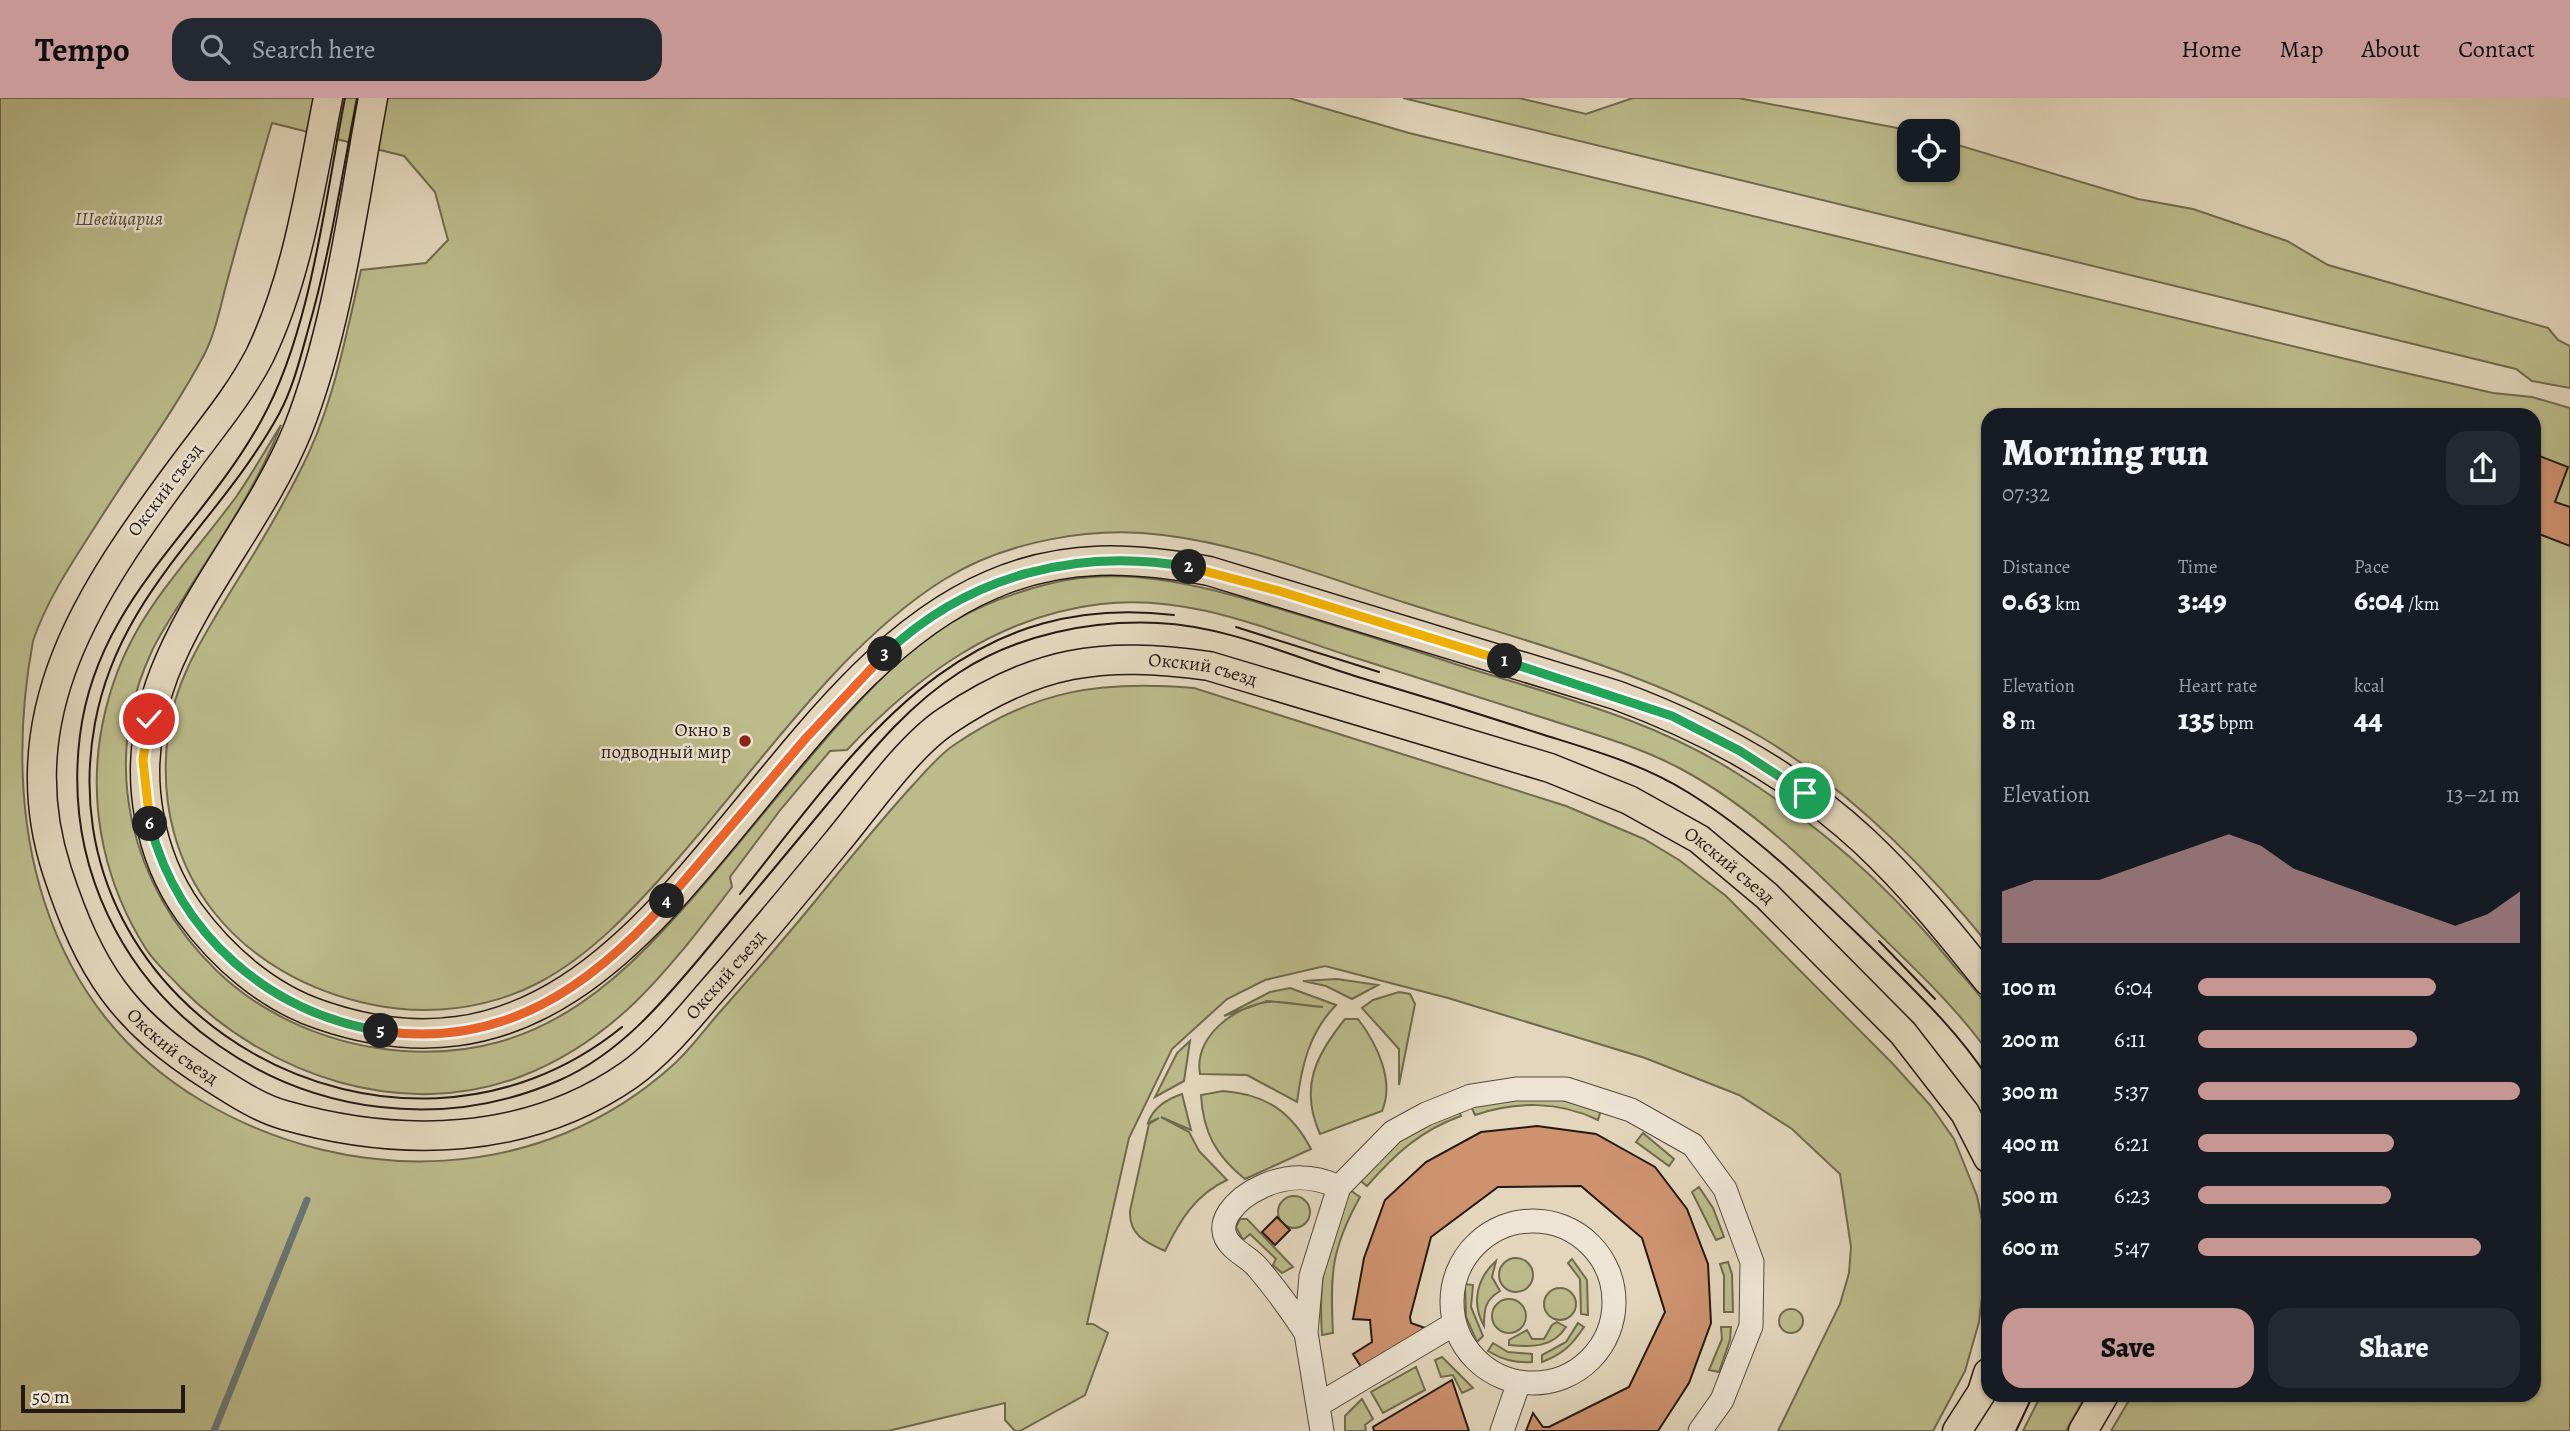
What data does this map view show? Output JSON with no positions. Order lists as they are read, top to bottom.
{
  "streets": {
    "main road": ["Окский съезд"]
  },
  "parks": ["Швейцария"],
  "places": ["Окно в подводный мир"],
  "scale_bar": "50 m",
  "page": {
    "header": "Tempo",
    "search": "Search here",
    "nav": [
      "Home",
      "Map",
      "About",
      "Contact"
    ],
    "heading": ["Morning run", "07:32"],
    "stats": [
      ["Distance", "0.63 km"],
      ["Time", "3:49"],
      ["Pace", "6:04 /km"],
      ["Elevation", "8 m"],
      ["Heart rate", "135 bpm"],
      ["kcal", "44"]
    ],
    "pins": [
      "2",
      "3",
      "1",
      "6",
      "4",
      "5"
    ],
    "chart": ["Elevation", "13–21 m"],
    "list": [
      {
        "name": "100 m",
        "note": "6:04"
      },
      {
        "name": "200 m",
        "note": "6:11"
      },
      {
        "name": "300 m",
        "note": "5:37"
      },
      {
        "name": "400 m",
        "note": "6:21"
      },
      {
        "name": "500 m",
        "note": "6:23"
      },
      {
        "name": "600 m",
        "note": "5:47"
      }
    ],
    "buttons": ["Save", "Share"],
    "scale": "50 m"
  }
}
